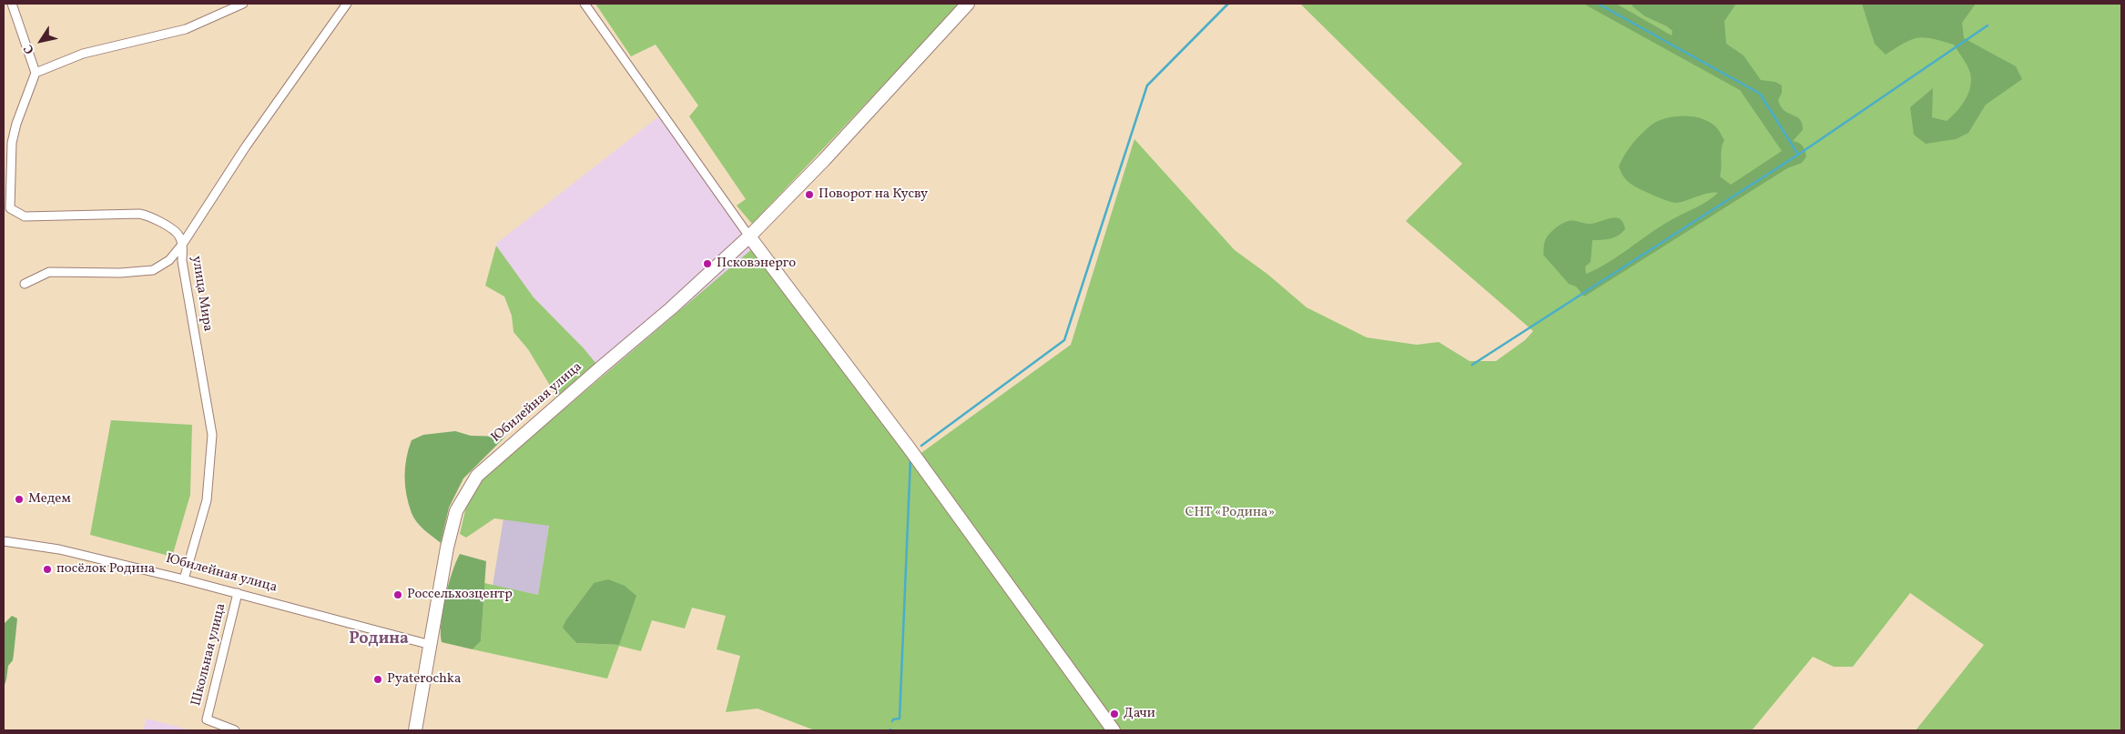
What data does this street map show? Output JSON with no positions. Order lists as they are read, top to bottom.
{
  "streets": {
    "street": ["улица Мира", "Юбилейная улица", "Школьная улица"]
  },
  "crossings": [
    ["улица Мира", "Юбилейная улица"],
    ["Юбилейная улица", "Школьная улица"]
  ],
  "districts": ["Родина"],
  "parks": ["СНТ «Родина»"],
  "places": [
    "Поворот на Кусву",
    "Псковэнерго",
    "Медем",
    "посёлок Родина",
    "Россельхозцентр",
    "Pyaterochka",
    "Дачи"
  ],
  "north": "bottom left"
}
